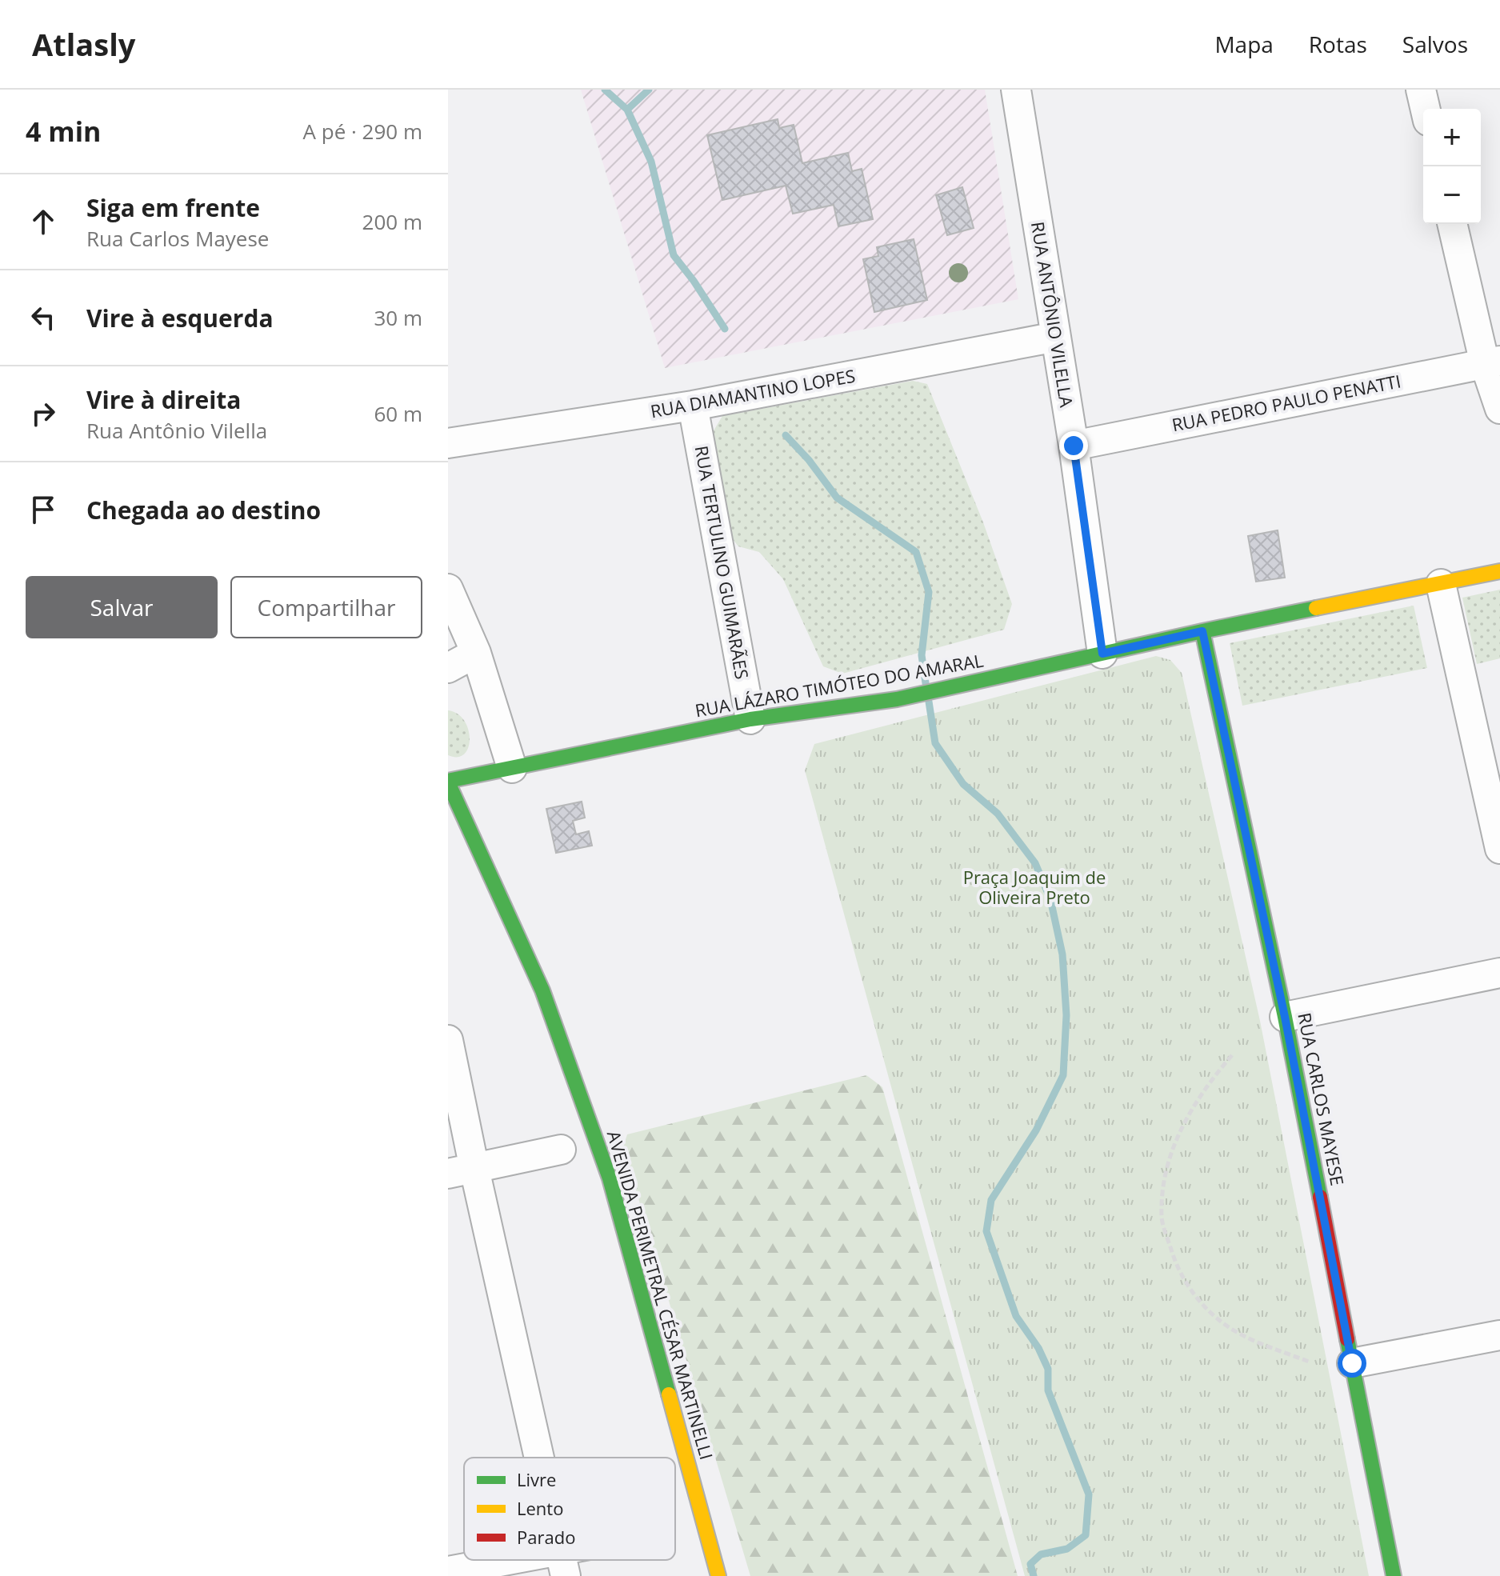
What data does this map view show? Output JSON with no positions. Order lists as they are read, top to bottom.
{
  "streets": {
    "main road": ["RUA LÁZARO TIMÓTEO DO AMARAL", "RUA CARLOS MAYESE", "AVENIDA PERIMETRAL CÉSAR MARTINELLI"],
    "street": [
      "RUA ANTÔNIO VILELLA",
      "RUA DIAMANTINO LOPES",
      "RUA PEDRO PAULO PENATTI",
      "RUA TERTULINO GUIMARÃES"
    ]
  },
  "crossings": [
    ["RUA ANTÔNIO VILELLA", "RUA DIAMANTINO LOPES"],
    ["RUA ANTÔNIO VILELLA", "RUA PEDRO PAULO PENATTI"],
    ["RUA ANTÔNIO VILELLA", "RUA LÁZARO TIMÓTEO DO AMARAL"],
    ["RUA DIAMANTINO LOPES", "RUA TERTULINO GUIMARÃES"],
    ["RUA TERTULINO GUIMARÃES", "RUA LÁZARO TIMÓTEO DO AMARAL"],
    ["RUA LÁZARO TIMÓTEO DO AMARAL", "RUA CARLOS MAYESE"],
    ["RUA LÁZARO TIMÓTEO DO AMARAL", "AVENIDA PERIMETRAL CÉSAR MARTINELLI"]
  ],
  "parks": ["Praça Joaquim de Oliveira Preto"],
  "legend": ["Livre", "Lento", "Parado"],
  "page": {
    "header": "Atlasly",
    "nav": ["Mapa", "Rotas", "Salvos"],
    "heading": ["4 min", "A pé · 290 m"],
    "map_buttons": ["+", "−"],
    "list": [
      ["Siga em frente", "Rua Carlos Mayese", "200 m"],
      ["Vire à esquerda", "30 m"],
      ["Vire à direita", "Rua Antônio Vilella", "60 m"],
      "Chegada ao destino"
    ],
    "buttons": ["Salvar", "Compartilhar"]
  }
}
